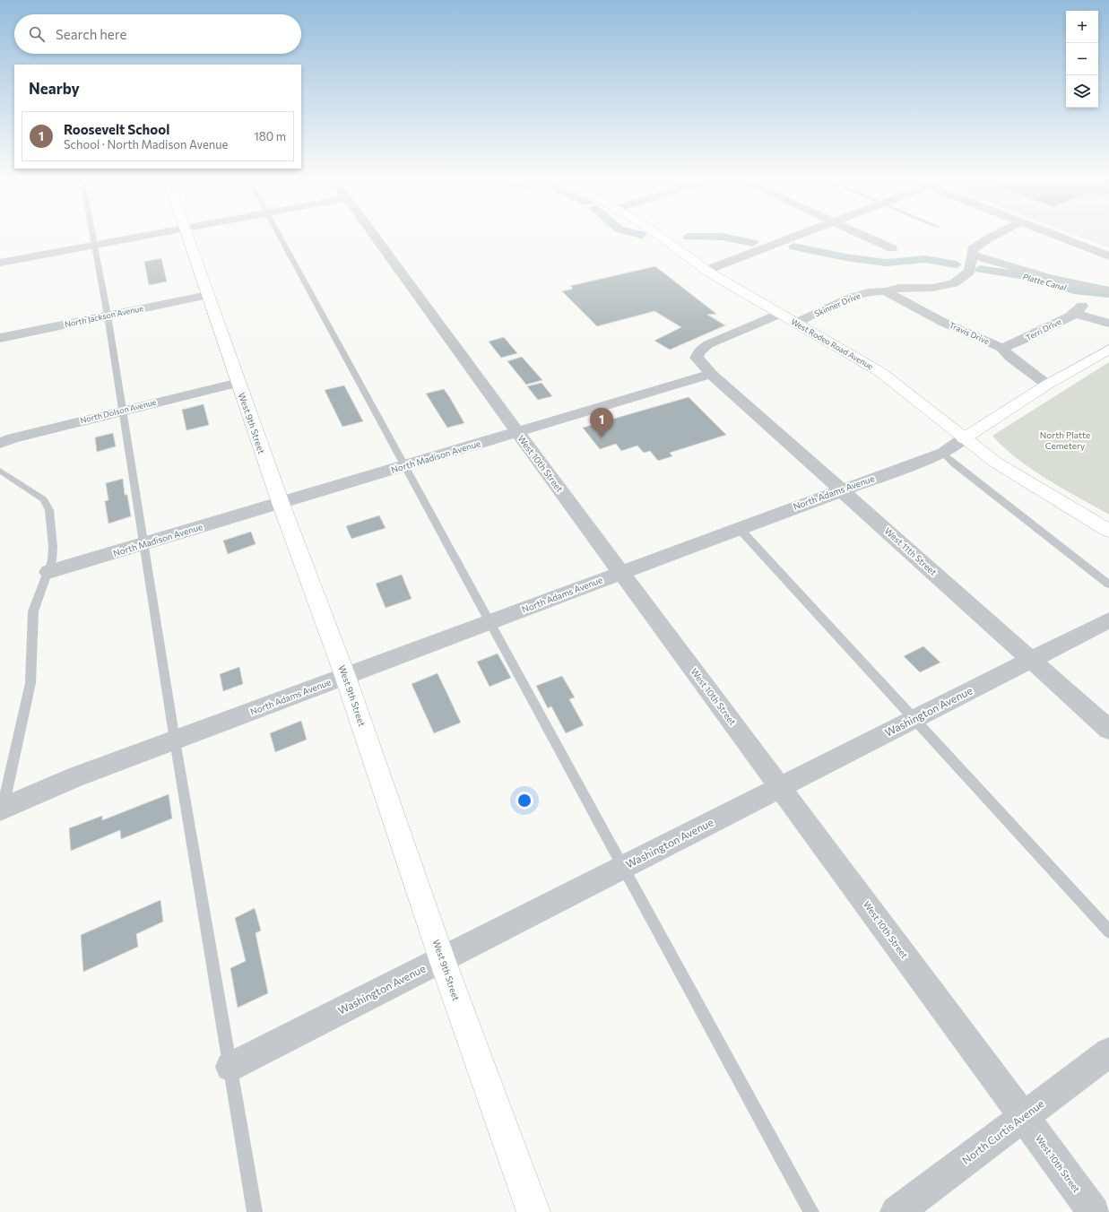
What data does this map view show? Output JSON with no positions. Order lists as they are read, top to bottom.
{
  "streets": {
    "street": [
      "Skinner Drive",
      "North Jackson Avenue",
      "Terri Drive",
      "Travis Drive",
      "West Rodeo Road Avenue",
      "North Dolson Avenue",
      "West 9th Street",
      "North Madison Avenue",
      "West 10th Street",
      "North Adams Avenue",
      "West 11th Street",
      "Washington Avenue",
      "North Curtis Avenue"
    ]
  },
  "crossings": [
    ["Skinner Drive", "Travis Drive"],
    ["Skinner Drive", "West Rodeo Road Avenue"],
    ["North Jackson Avenue", "West 9th Street"],
    ["Terri Drive", "Travis Drive"],
    ["Travis Drive", "North Adams Avenue"],
    ["West Rodeo Road Avenue", "North Adams Avenue"],
    ["North Dolson Avenue", "West 9th Street"],
    ["West 9th Street", "North Madison Avenue"],
    ["West 9th Street", "North Adams Avenue"],
    ["West 9th Street", "Washington Avenue"],
    ["North Madison Avenue", "West 10th Street"],
    ["North Madison Avenue", "West 11th Street"],
    ["West 10th Street", "North Adams Avenue"],
    ["West 10th Street", "Washington Avenue"],
    ["West 10th Street", "North Curtis Avenue"],
    ["North Adams Avenue", "West 11th Street"],
    ["West 11th Street", "Washington Avenue"]
  ],
  "water": ["Platte Canal"],
  "parks": ["North Platte Cemetery"],
  "page": {
    "map_buttons": ["+", "−"],
    "search": "Search here",
    "heading": "Nearby",
    "list": [
      {
        "mark": "1",
        "name": "Roosevelt School",
        "note": "School · North Madison Avenue",
        "value": "180 m"
      }
    ],
    "pins": "1"
  }
}
